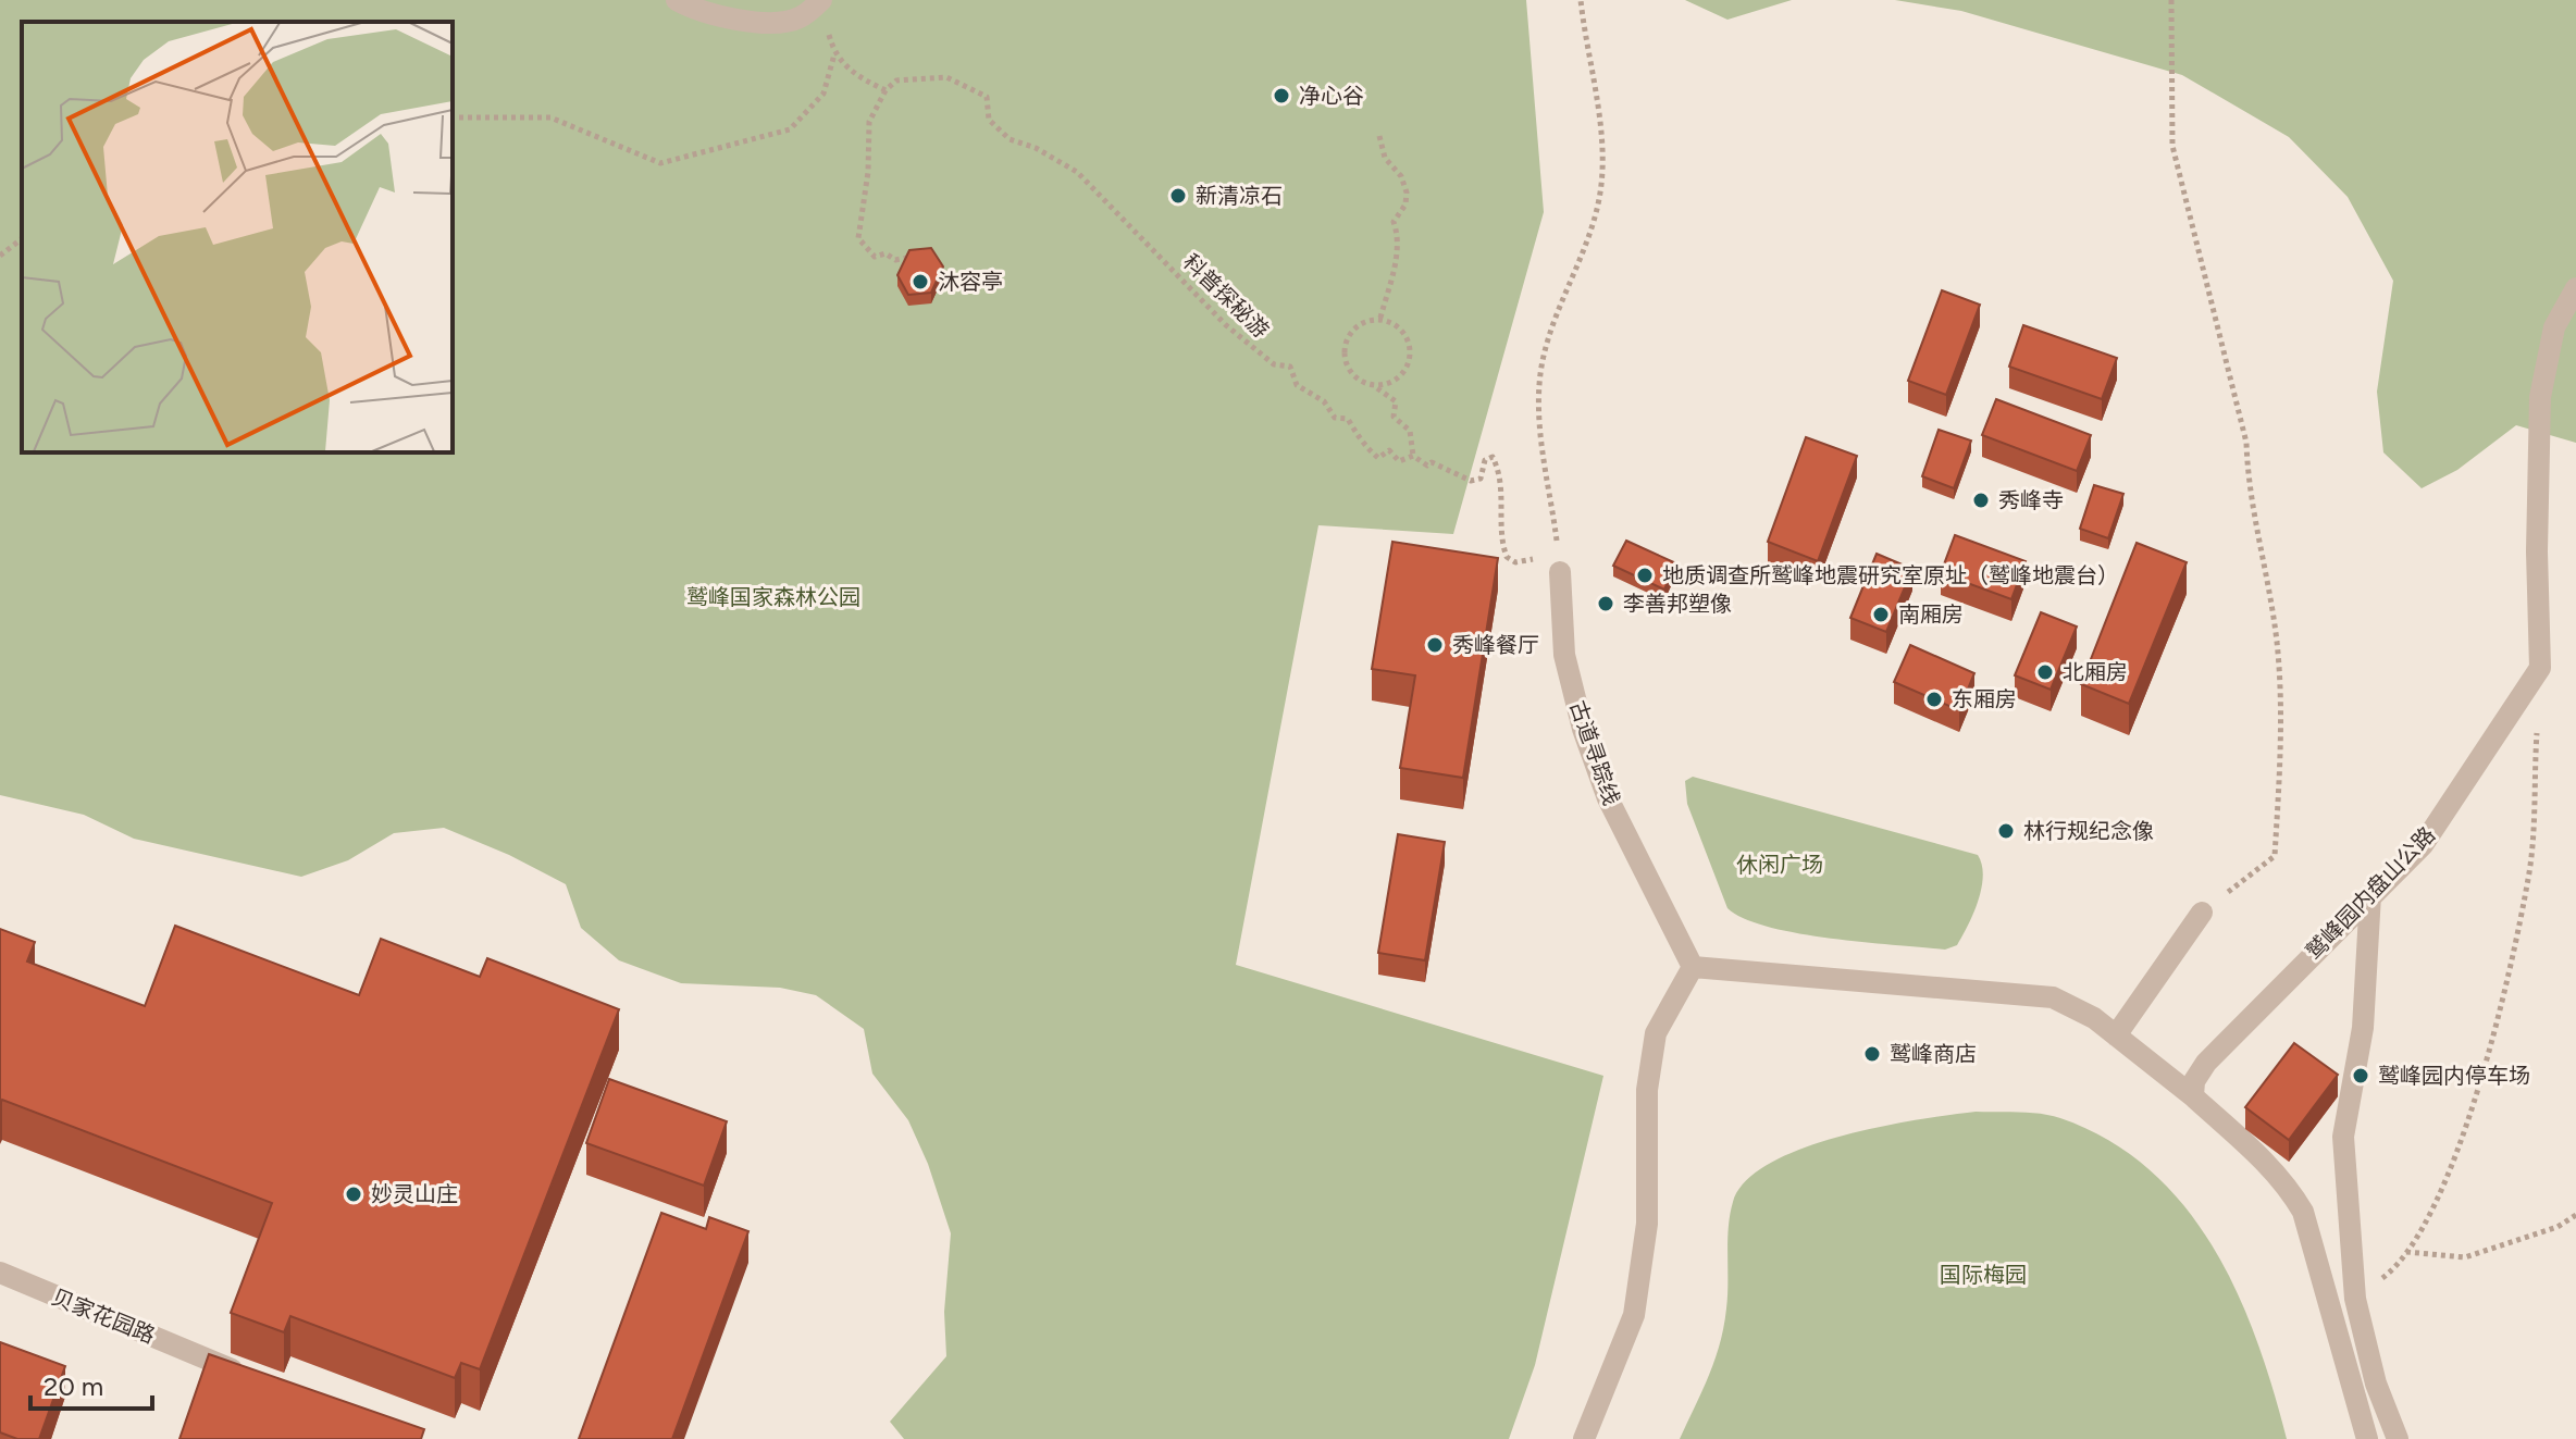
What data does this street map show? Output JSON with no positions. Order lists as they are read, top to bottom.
{
  "streets": {
    "street": ["古道寻踪线", "鹫峰园内盘山公路", "贝家花园路"],
    "path": ["科普探秘游"]
  },
  "crossings": [
    ["科普探秘游", "古道寻踪线"]
  ],
  "parks": ["鹫峰国家森林公园", "休闲广场", "国际梅园"],
  "places": [
    "净心谷",
    "新清凉石",
    "沐容亭",
    "秀峰寺",
    "地质调查所鹫峰地震研究室原址（鹫峰地震台）",
    "李善邦塑像",
    "南厢房",
    "秀峰餐厅",
    "北厢房",
    "东厢房",
    "林行规纪念像",
    "鹫峰商店",
    "鹫峰园内停车场",
    "妙灵山庄"
  ],
  "scale_bar": "20 m"
}
